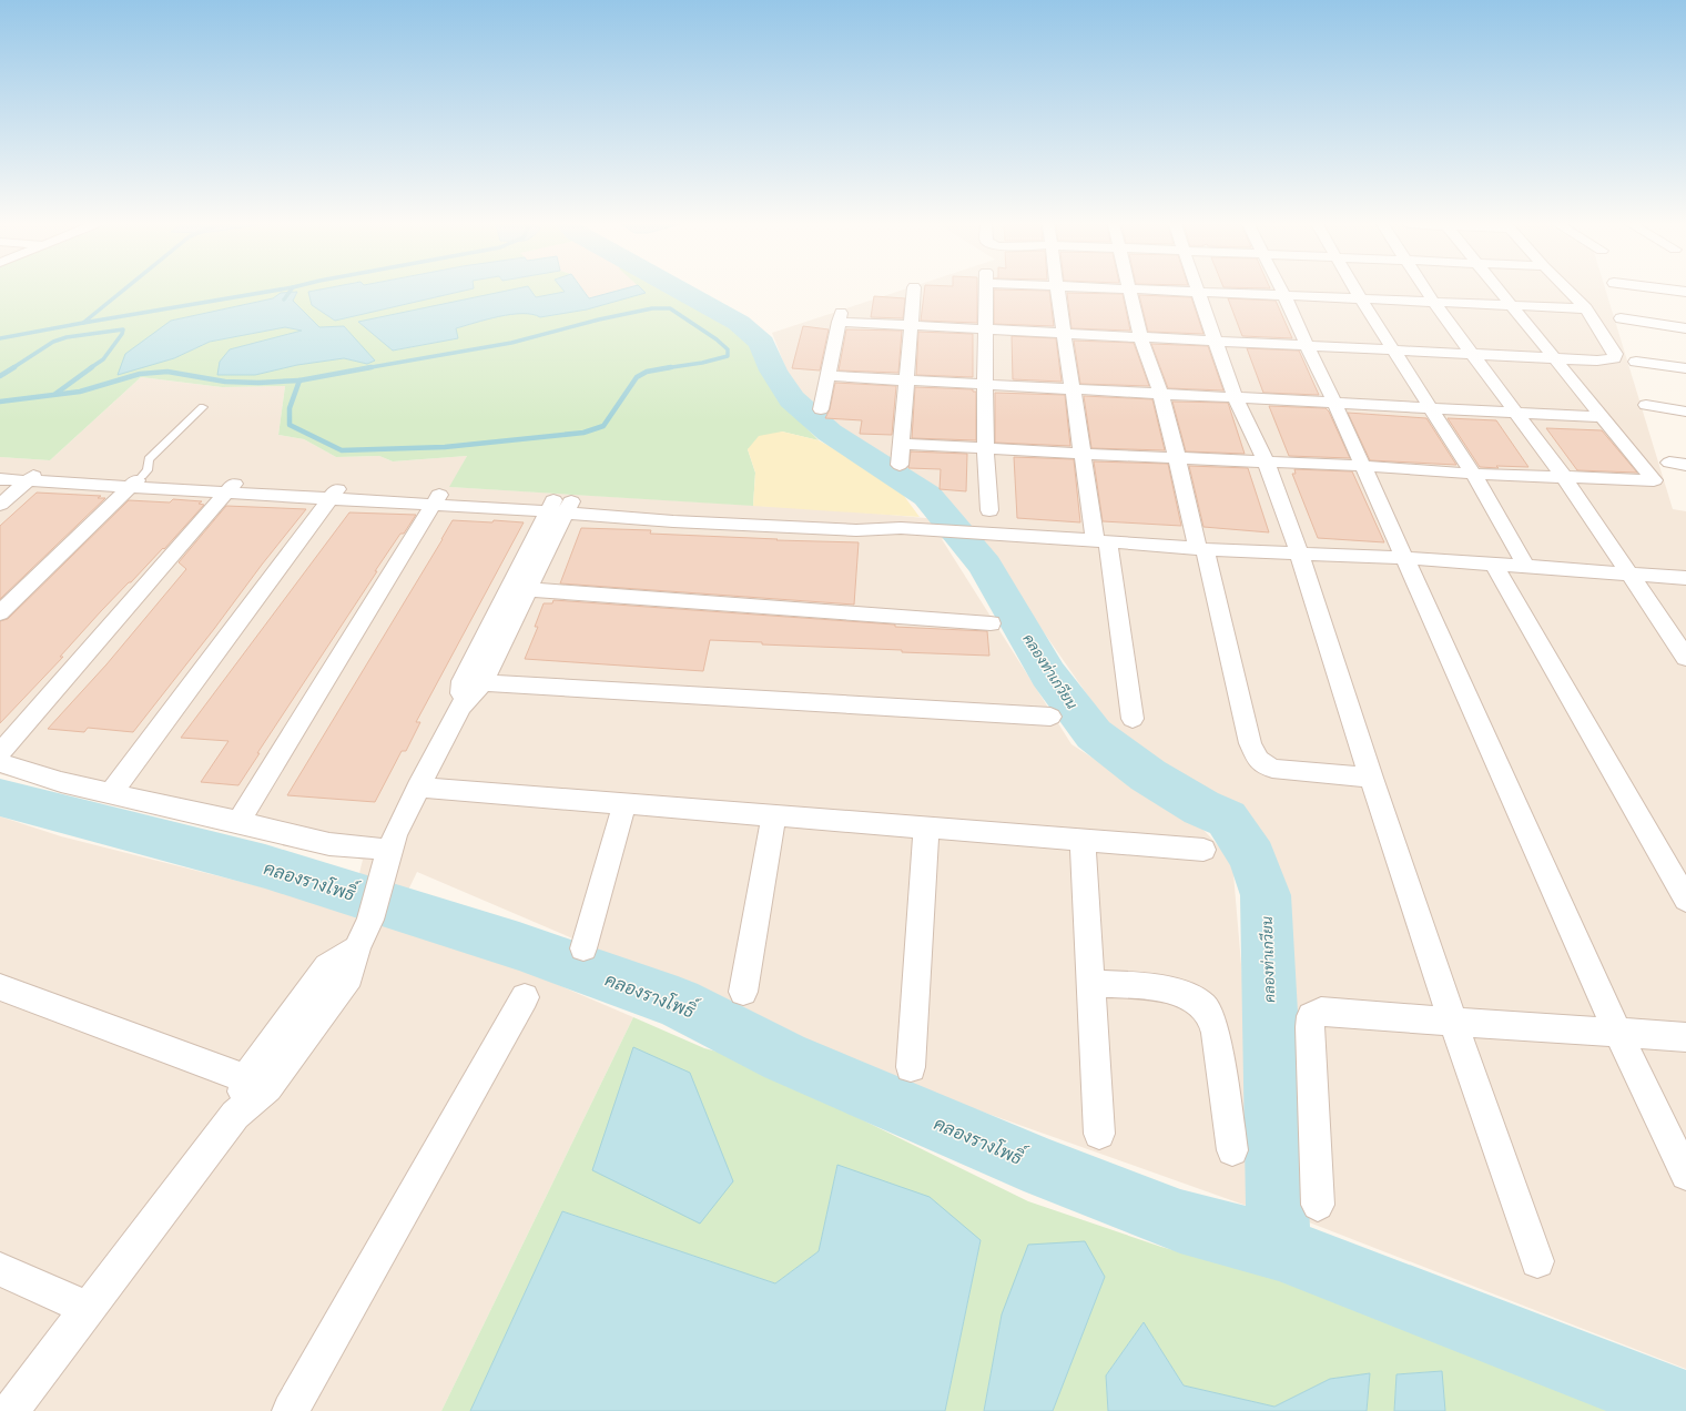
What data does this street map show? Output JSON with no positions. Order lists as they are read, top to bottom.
{
  "water": ["คลองท่าเกวียน", "คลองรางโพธิ์"]
}
